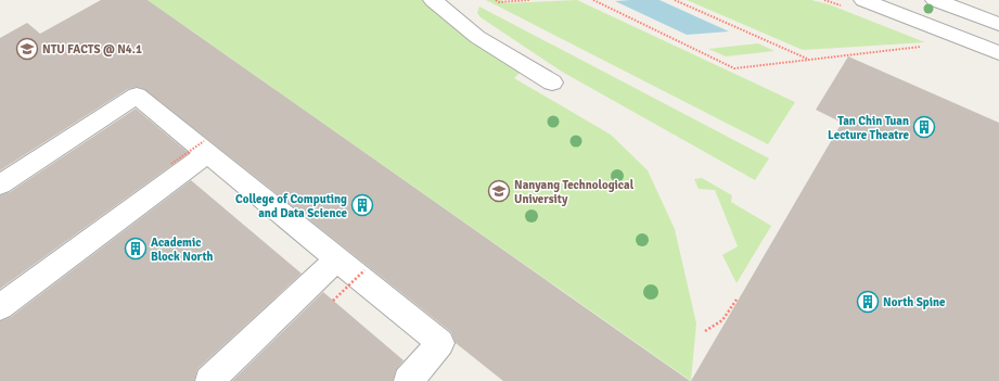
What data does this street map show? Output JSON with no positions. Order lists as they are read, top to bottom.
{
  "places": {
    "school or university": ["NTU FACTS @ N4.1", "Nanyang Technological University"],
    "building": [
      "Tan Chin Tuan Lecture Theatre",
      "College of Computing and Data Science",
      "Academic Block North",
      "North Spine"
    ]
  }
}
